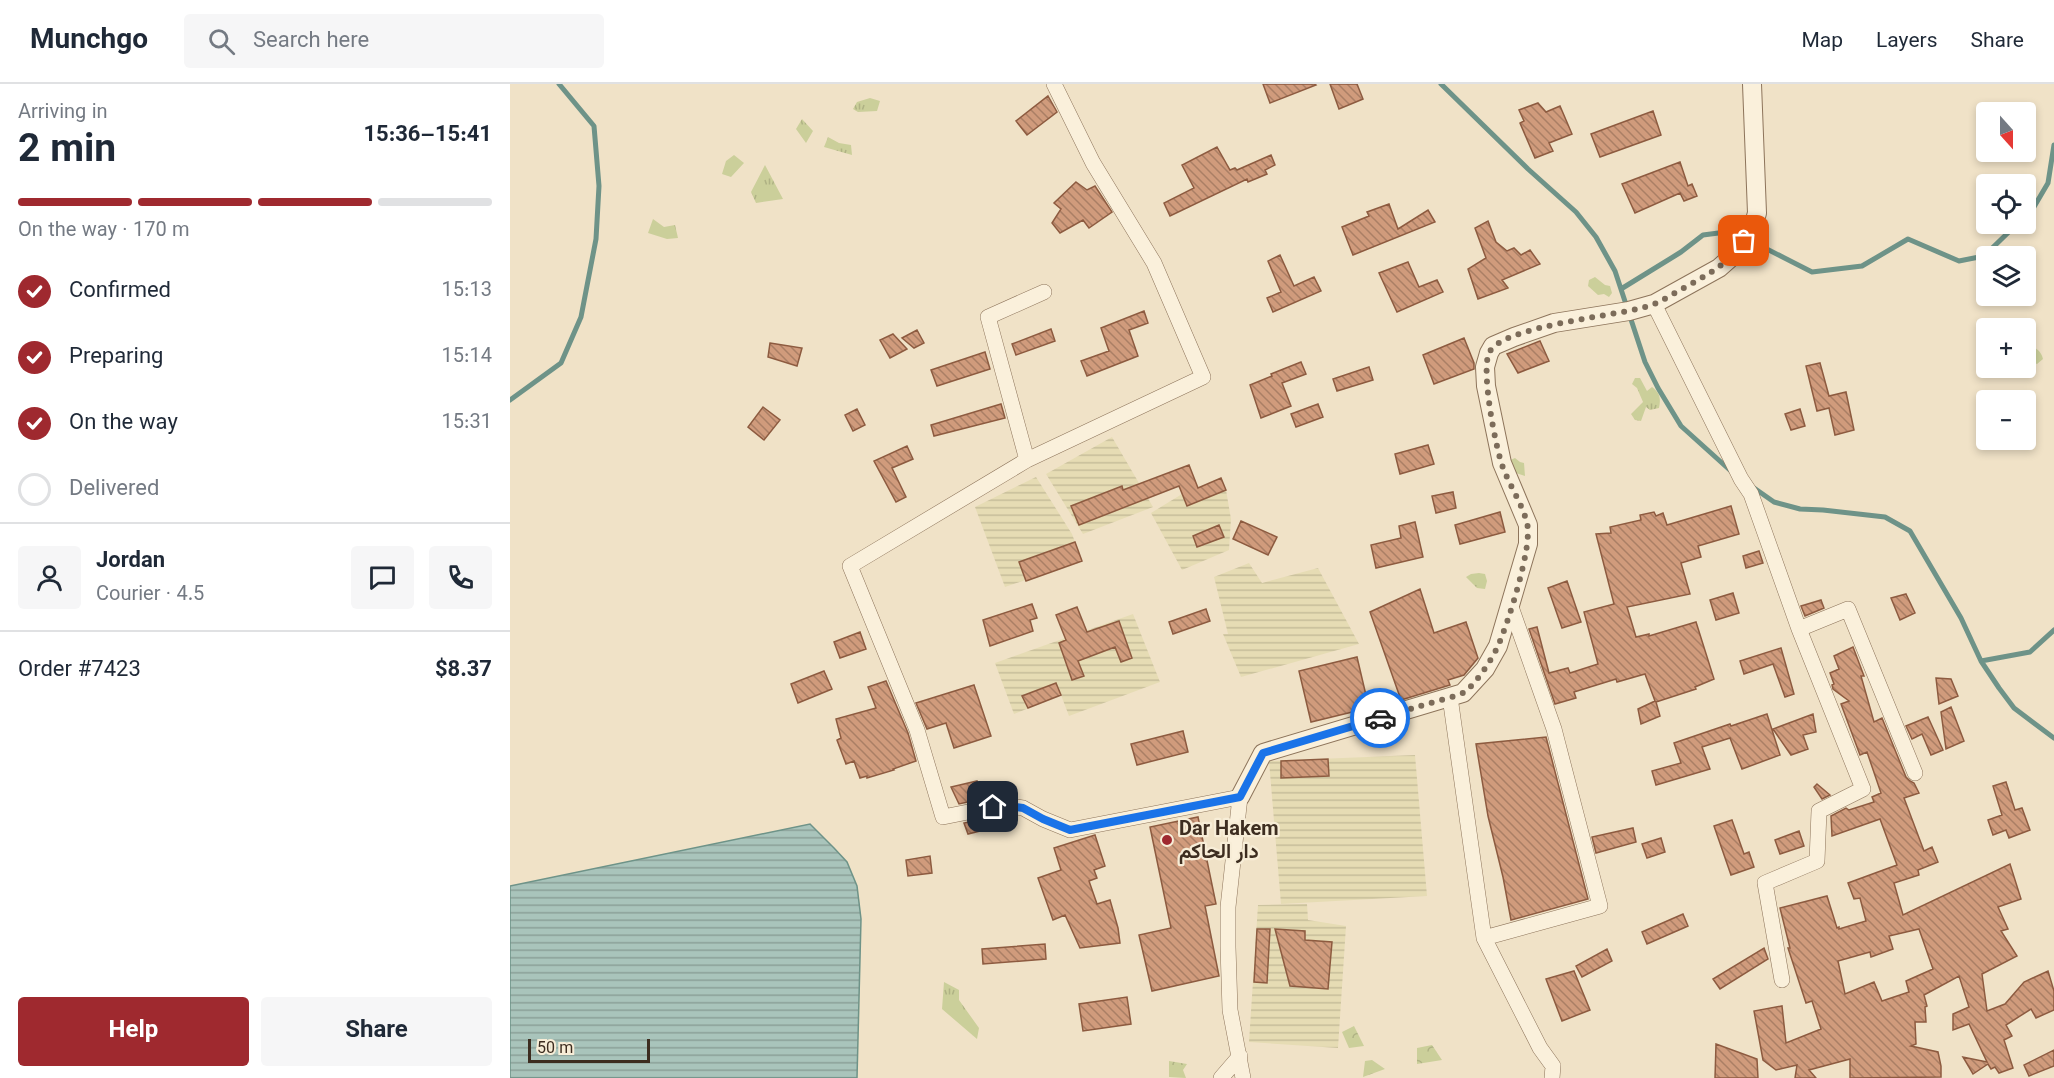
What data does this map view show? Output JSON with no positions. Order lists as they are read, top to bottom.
{
  "places": ["Dar Hakem دار الحاكم"],
  "scale_bar": "50 m",
  "north": "bottom",
  "page": {
    "header": "Munchgo",
    "search": "Search here",
    "nav": ["Map", "Layers", "Share"],
    "heading": ["2 min", "Arriving in", "15:36–15:41"],
    "panel": [
      "Jordan",
      "Courier · 4.5",
      "Order #7423",
      "$8.37"
    ],
    "map_buttons": ["+", "−"],
    "bar": "On the way · 170 m",
    "list": [
      ["Confirmed", "15:13"],
      ["Preparing", "15:14"],
      ["On the way", "15:31"],
      "Delivered"
    ],
    "buttons": ["Help", "Share"],
    "scale": "50 m"
  }
}
